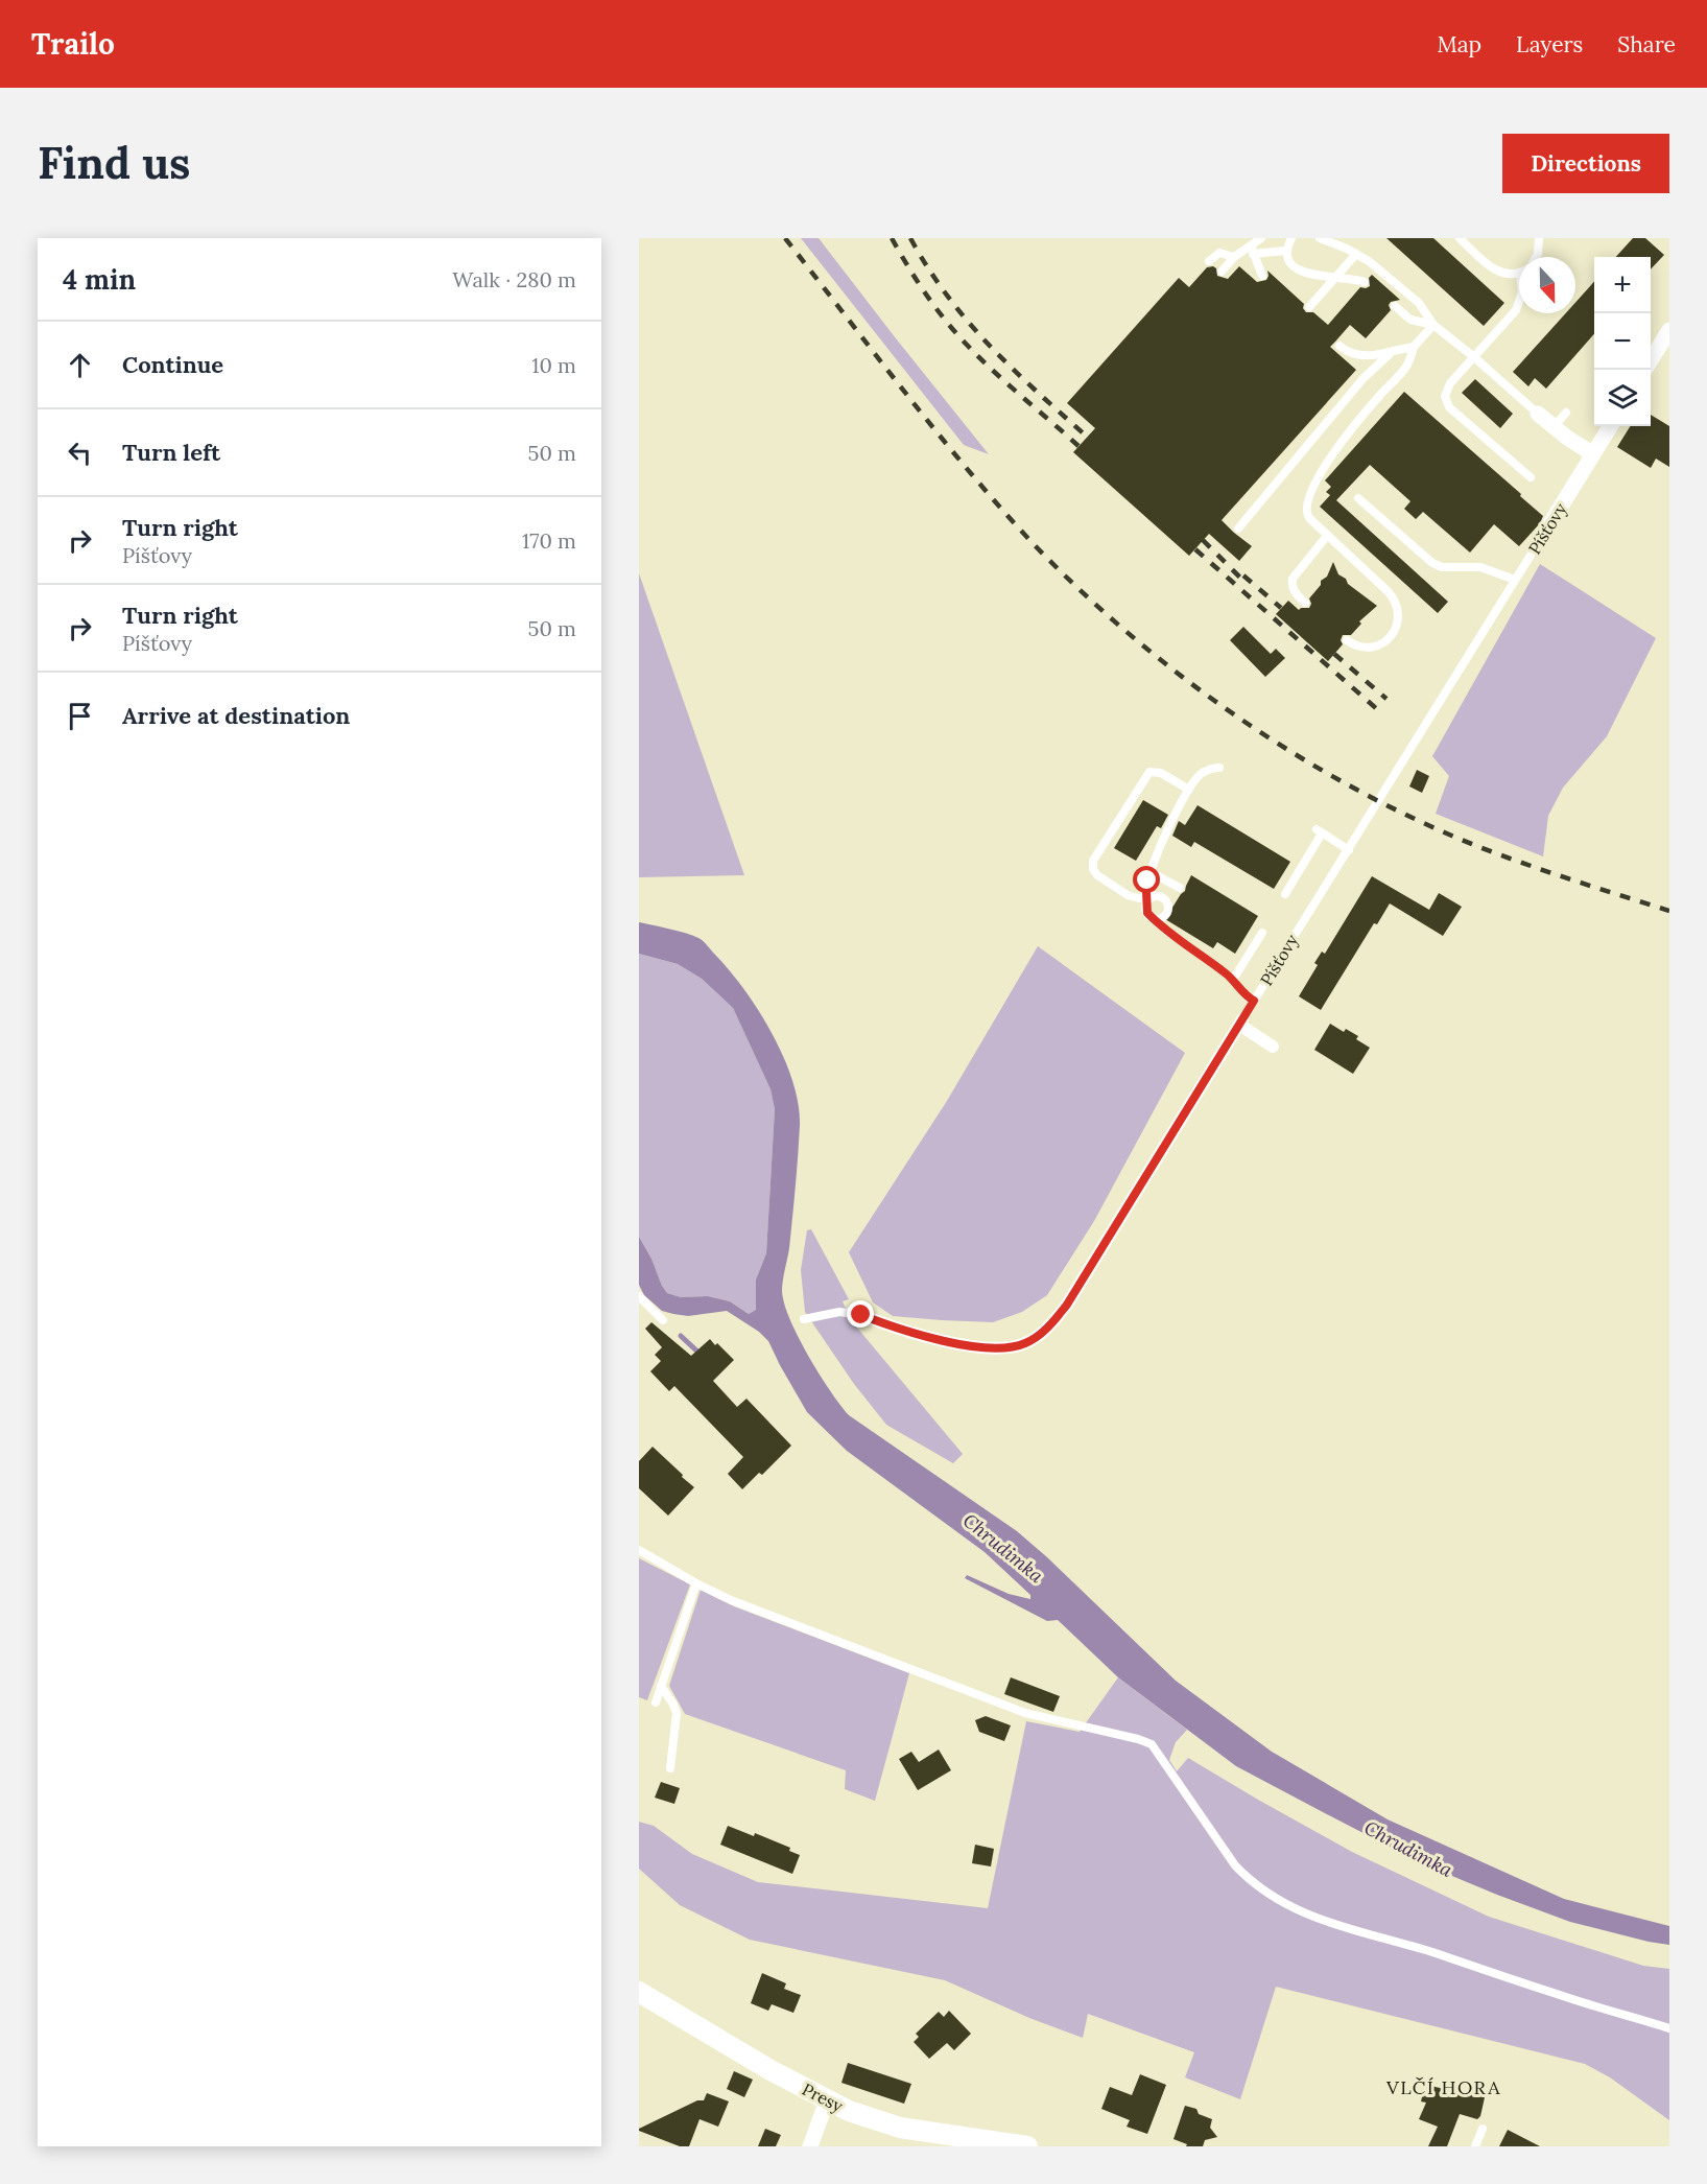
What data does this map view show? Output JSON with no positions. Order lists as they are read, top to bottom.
{
  "streets": {
    "street": ["Píšťovy", "Presy"]
  },
  "districts": ["VLČÍ HORA"],
  "water": ["Chrudimka"],
  "north": "bottom",
  "page": {
    "header": "Trailo",
    "nav": ["Map", "Layers", "Share"],
    "buttons": "Directions",
    "title": "Find us",
    "heading": ["4 min", "Walk · 280 m"],
    "map_buttons": ["+", "−"],
    "list": [
      ["Continue", "10 m"],
      ["Turn left", "50 m"],
      ["Turn right", "Píšťovy", "170 m"],
      ["Turn right", "Píšťovy", "50 m"],
      "Arrive at destination"
    ]
  }
}
